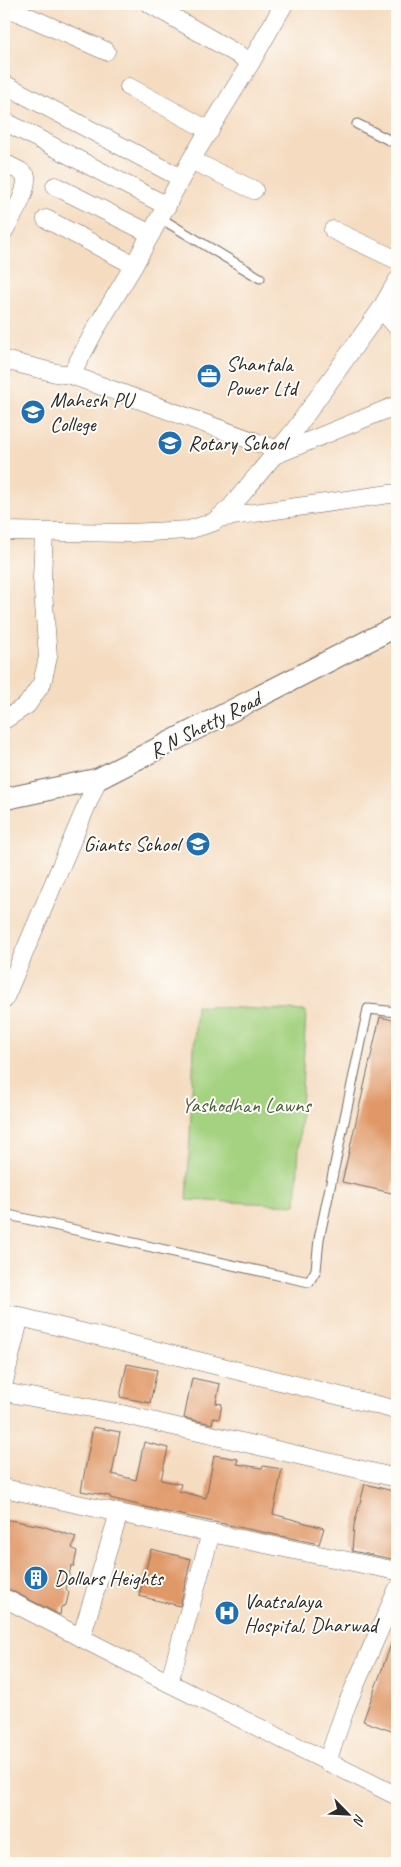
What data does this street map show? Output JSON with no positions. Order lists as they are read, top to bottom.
{
  "streets": {
    "street": ["R N Shetty Road"]
  },
  "parks": ["Yashodhan Lawns"],
  "places": {
    "office": ["Shantala Power Ltd"],
    "school or university": ["Mahesh PU College", "Rotary School", "Giants School"],
    "building": ["Dollars Heights"],
    "hospital": ["Vaatsalaya Hospital, Dharwad"]
  },
  "north": "bottom right"
}
